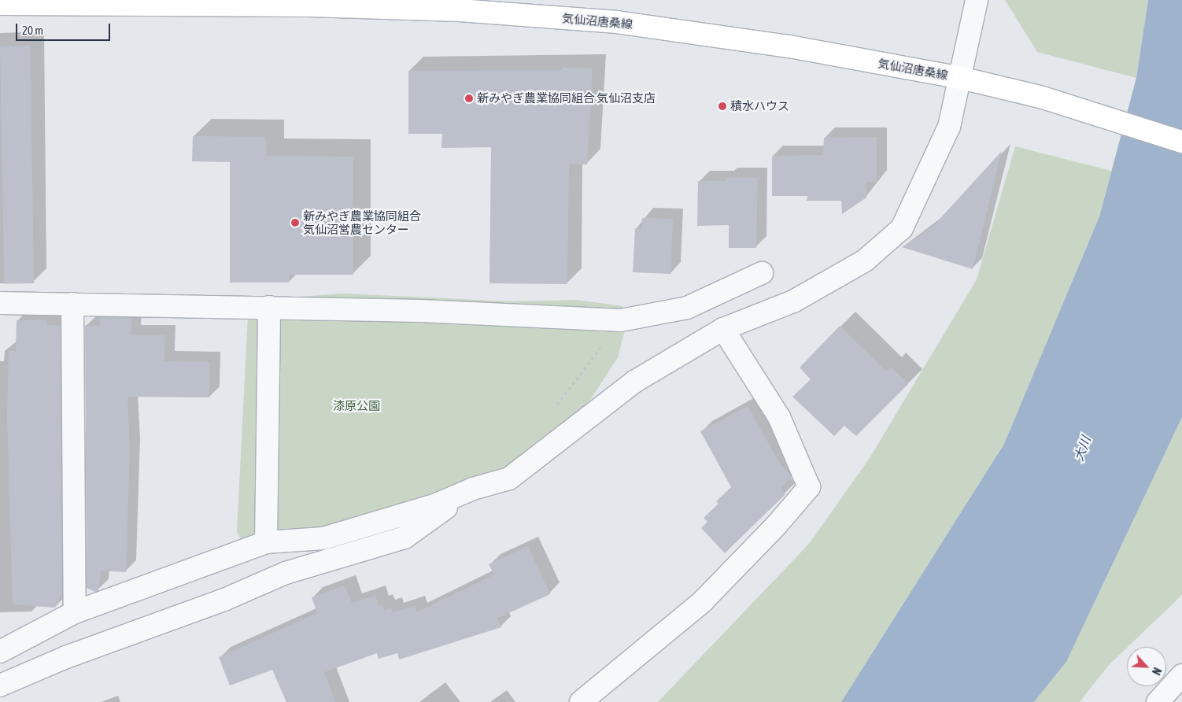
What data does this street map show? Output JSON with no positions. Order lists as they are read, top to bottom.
{
  "streets": {
    "main road": ["気仙沼唐桑線"]
  },
  "water": ["大川"],
  "parks": ["漆原公園"],
  "places": ["新みやぎ農業協同組合 気仙沼支店", "積水ハウス", "新みやぎ農業協同組合 気仙沼営農センター"],
  "scale_bar": "20 m",
  "north": "bottom right"
}
